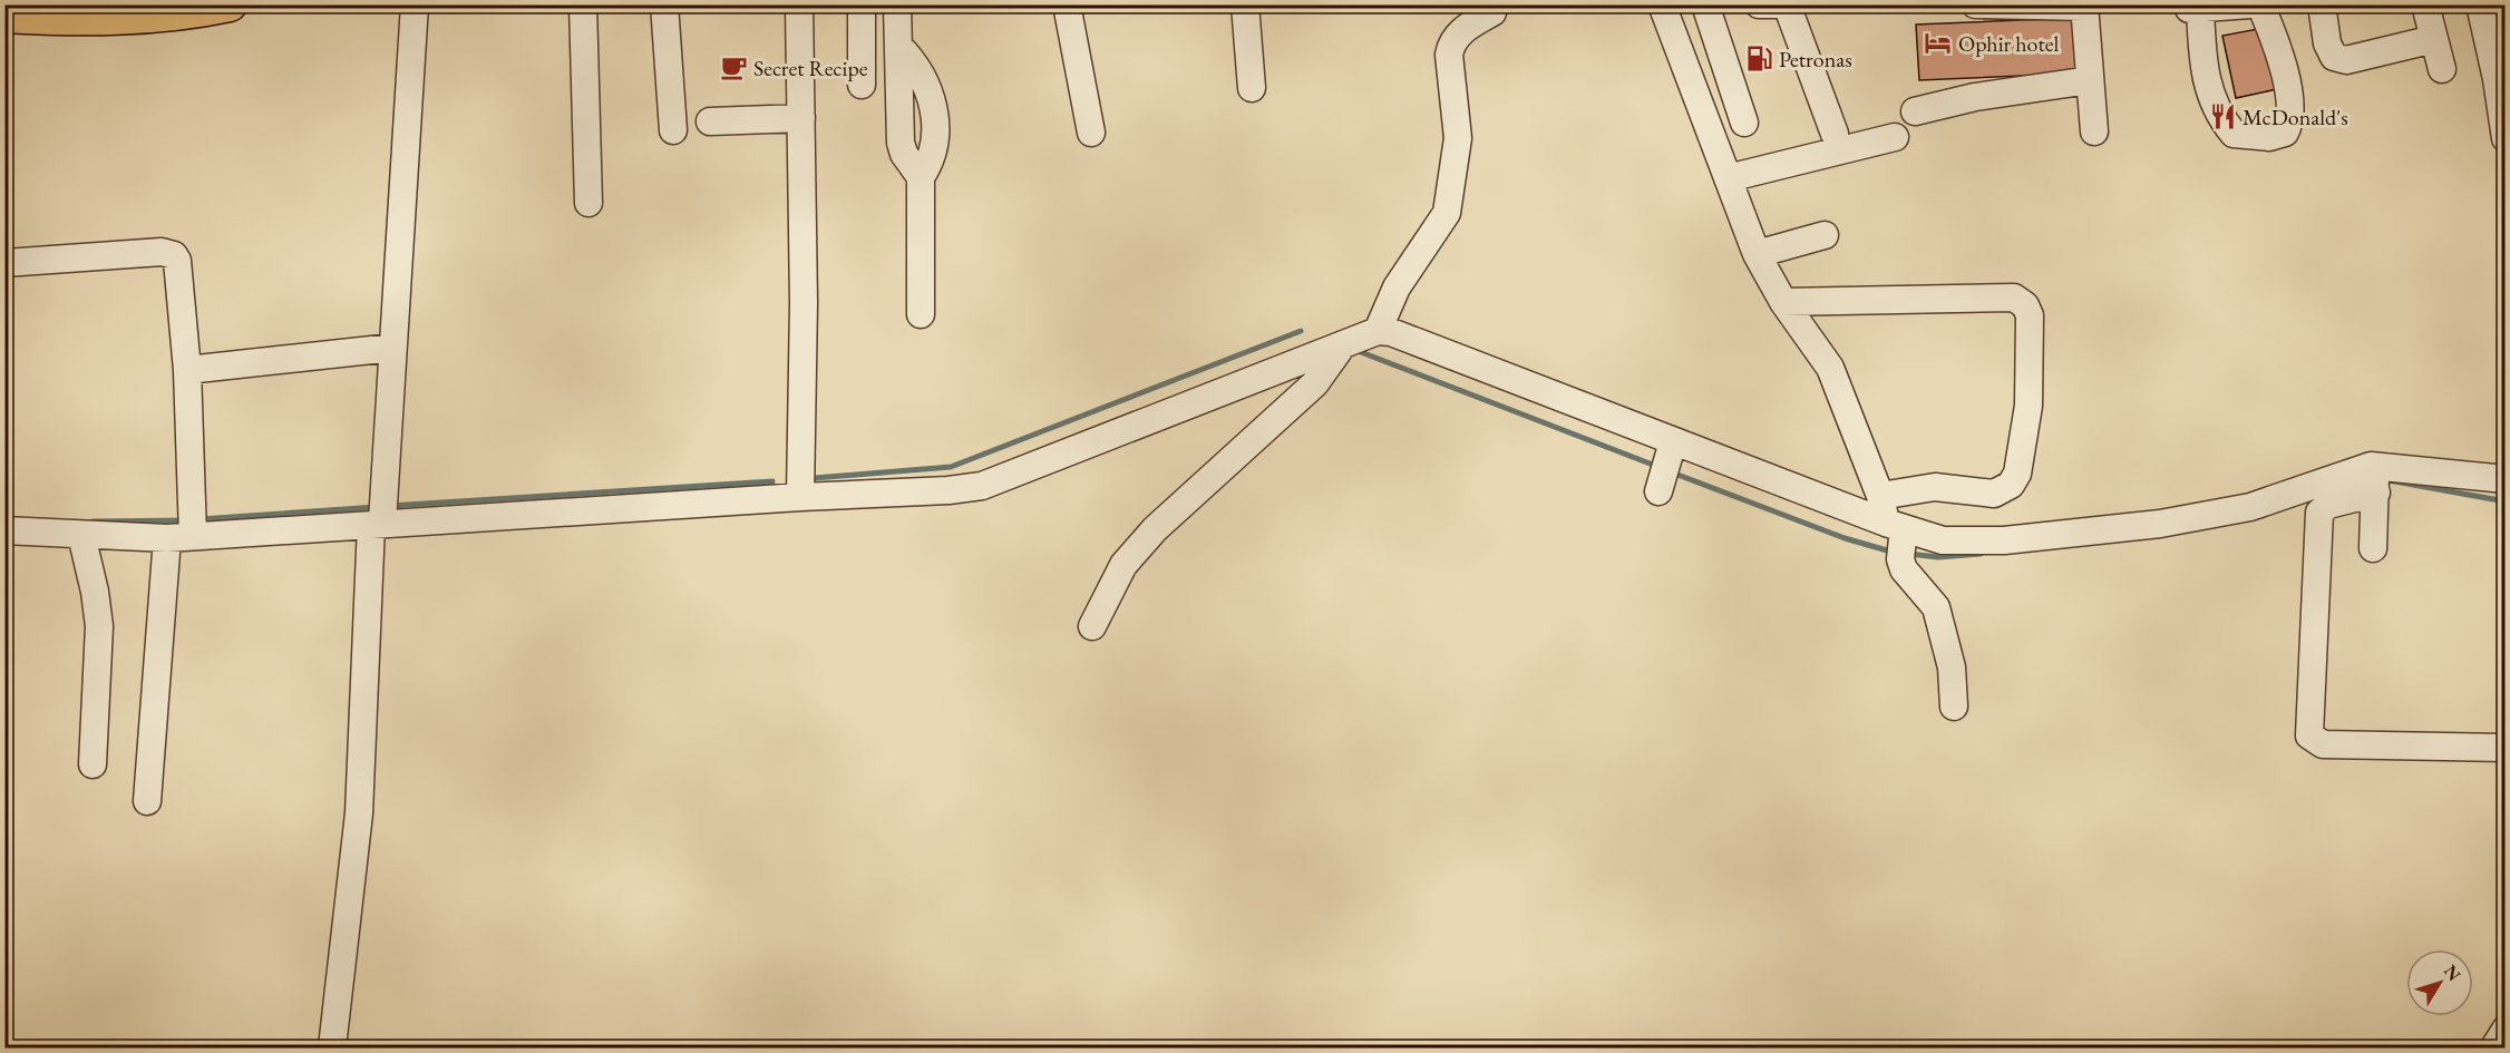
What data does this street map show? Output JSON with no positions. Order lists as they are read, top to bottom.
{
  "places": {
    "hotel": ["Ophir hotel"],
    "fuel station": ["Petronas"],
    "cafe": ["Secret Recipe"],
    "restaurant": ["McDonald's"]
  },
  "north": "top right"
}
